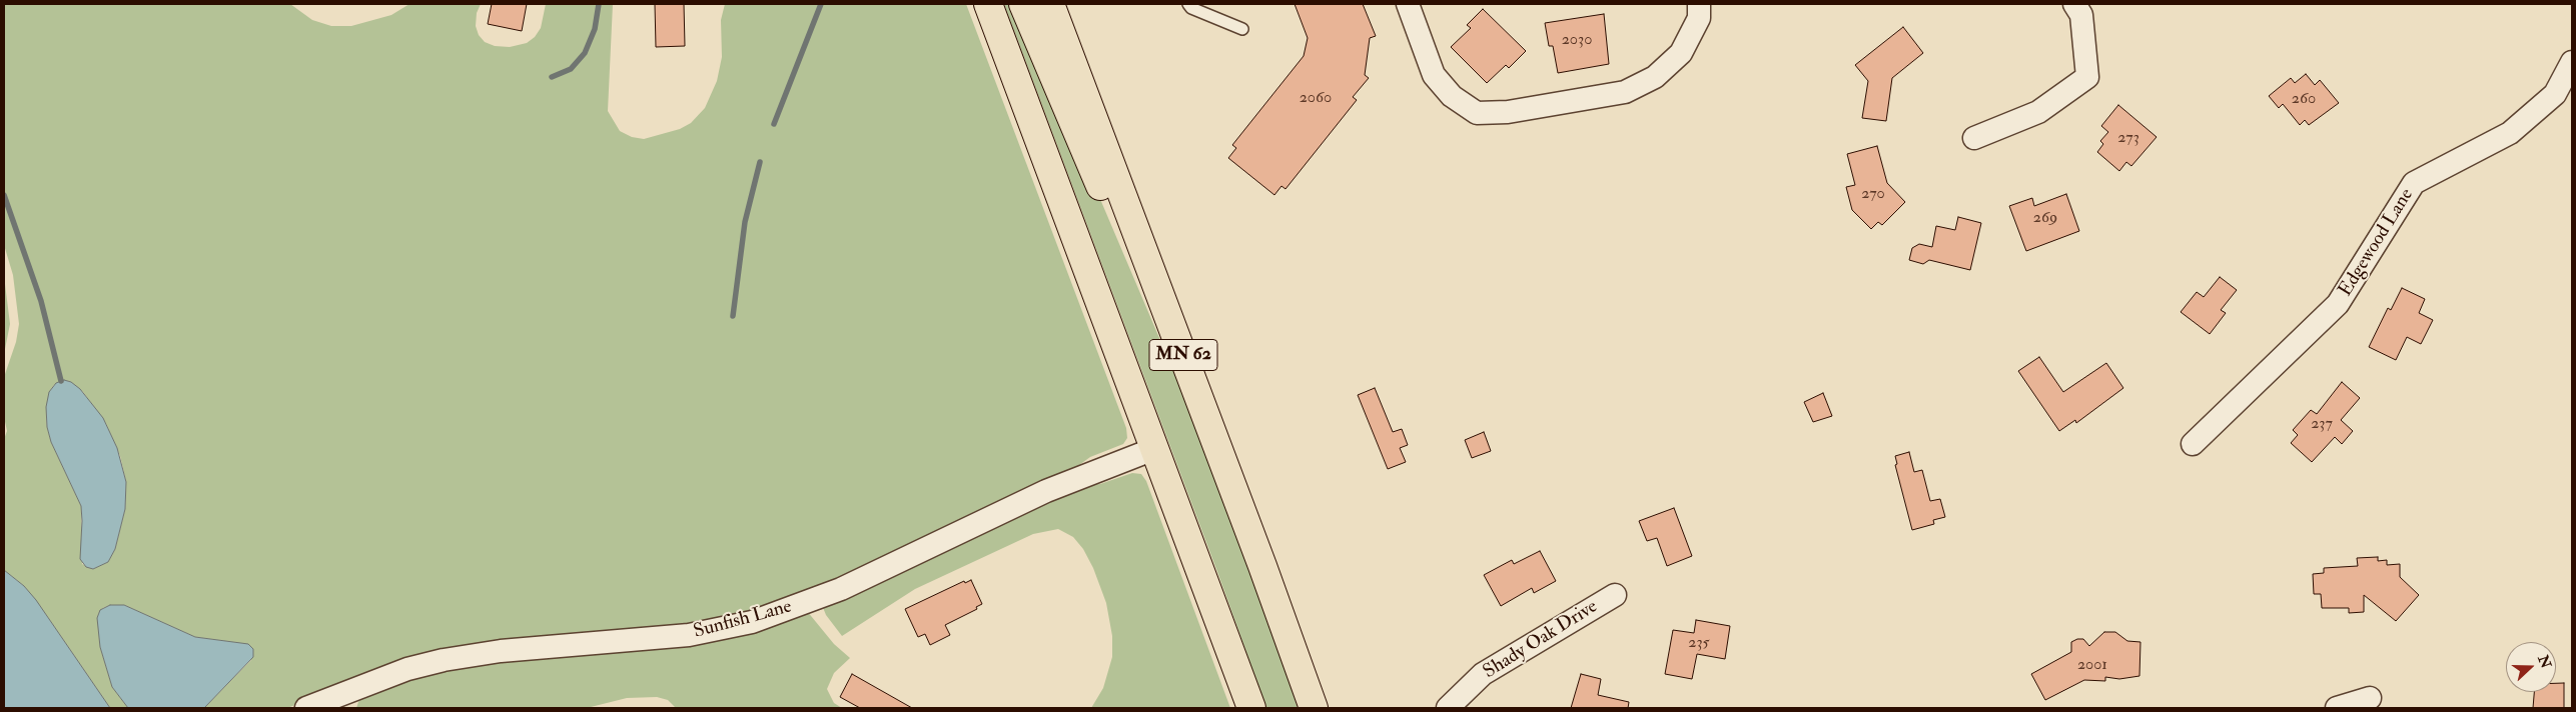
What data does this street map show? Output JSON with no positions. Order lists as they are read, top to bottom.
{
  "streets": {
    "highway": ["MN 62"],
    "street": ["Edgewood Lane", "Sunfish Lane", "Shady Oak Drive"]
  },
  "crossings": [
    ["MN 62", "Sunfish Lane"]
  ],
  "house_numbers": [
    "2030",
    "2060",
    "260",
    "273",
    "270",
    "269",
    "237",
    "235",
    "2001"
  ],
  "north": "right"
}
